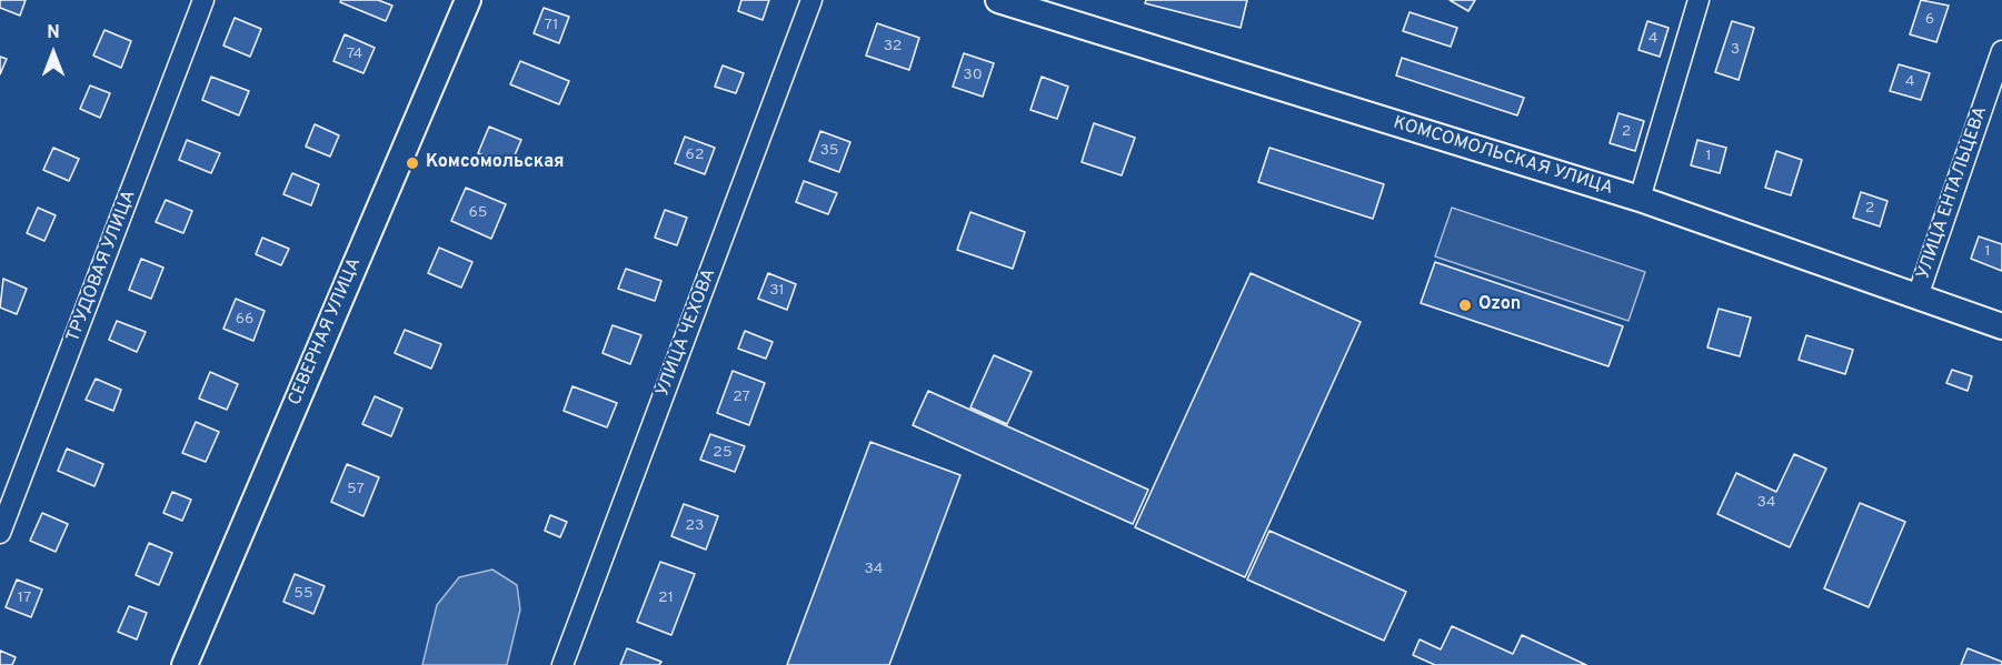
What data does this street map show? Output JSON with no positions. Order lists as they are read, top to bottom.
{
  "streets": {
    "street": [
      "КОМСОМОЛЬСКАЯ УЛИЦА",
      "УЛИЦА ЕНТАЛЬЦЕВА",
      "ТРУДОВАЯ УЛИЦА",
      "СЕВЕРНАЯ УЛИЦА",
      "УЛИЦА ЧЕХОВА"
    ]
  },
  "crossings": [
    ["КОМСОМОЛЬСКАЯ УЛИЦА", "УЛИЦА ЕНТАЛЬЦЕВА"]
  ],
  "places": ["Комсомольская", "Ozon"],
  "house_numbers": [
    "6",
    "71",
    "4",
    "32",
    "3",
    "74",
    "30",
    "4",
    "2",
    "35",
    "62",
    "1",
    "2",
    "65",
    "1",
    "31",
    "66",
    "27",
    "25",
    "57",
    "34",
    "23",
    "34",
    "55",
    "17",
    "21"
  ],
  "north": "top"
}
